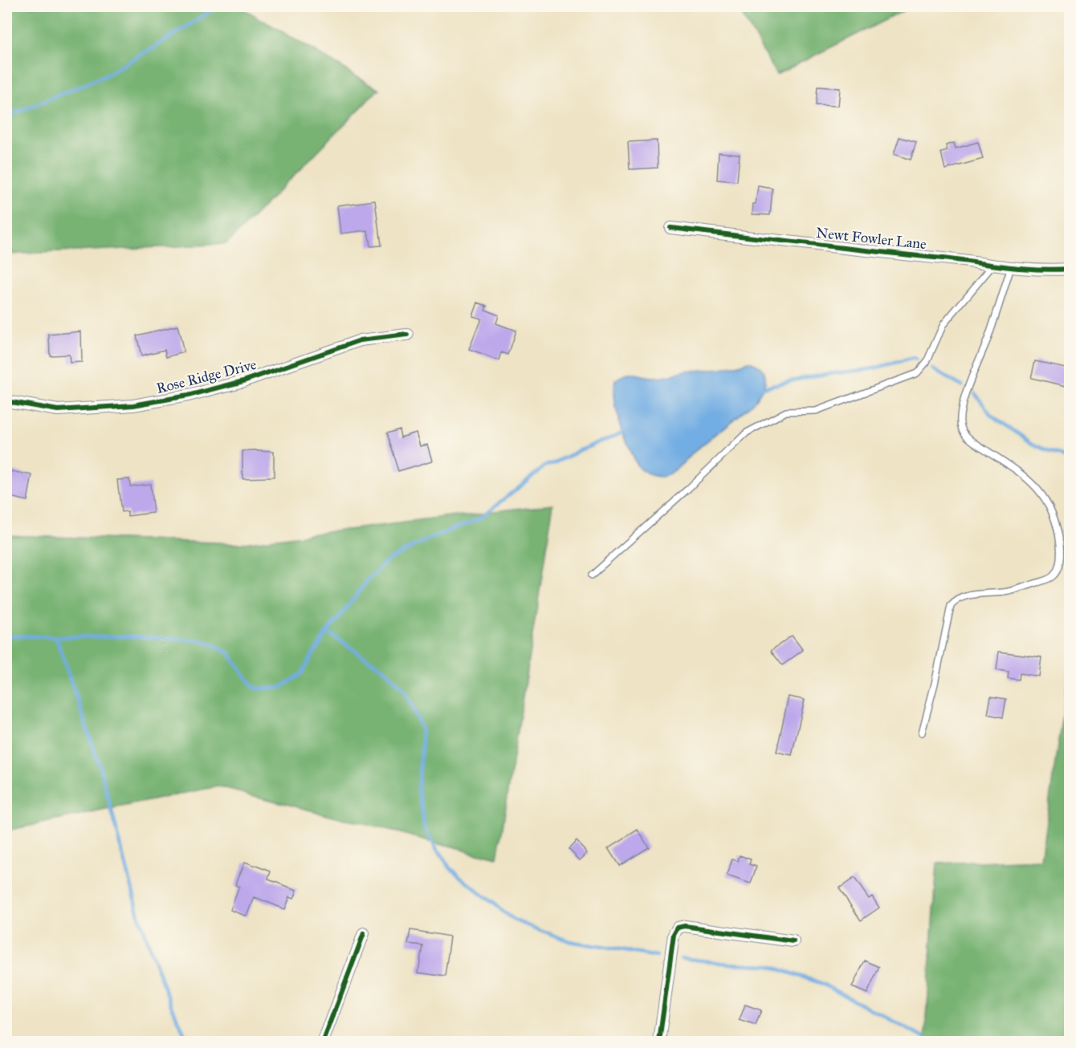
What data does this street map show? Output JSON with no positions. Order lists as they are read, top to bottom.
{
  "streets": {
    "street": ["Newt Fowler Lane", "Rose Ridge Drive"]
  }
}
